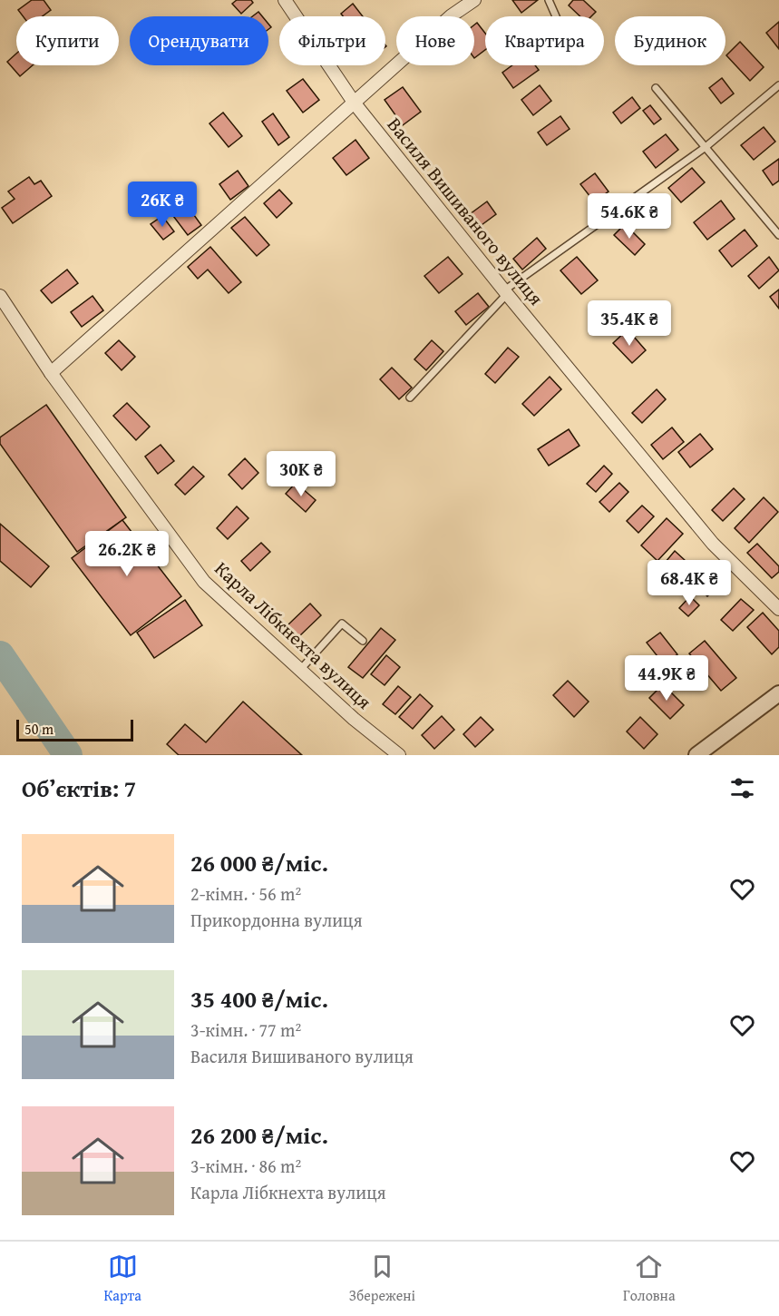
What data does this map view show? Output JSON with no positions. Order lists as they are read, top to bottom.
{
  "streets": {
    "street": ["Василя Вишиваного вулиця", "Карла Лібкнехта вулиця"]
  },
  "scale_bar": "50 m",
  "page": {
    "chip": [
      "Купити",
      "Орендувати",
      "Фільтри",
      "Нове",
      "Квартира",
      "Будинок"
    ],
    "price": [
      "26K ₴",
      "54.6K ₴",
      "35.4K ₴",
      "30K ₴",
      "26.2K ₴",
      "68.4K ₴",
      "44.9K ₴"
    ],
    "scale": "50 m",
    "heading": "Об’єктів: 7",
    "list": [
      {
        "name": "26 000 ₴/міс.",
        "note": "2-кімн. · 56 m² · Прикордонна вулиця"
      },
      {
        "name": "35 400 ₴/міс.",
        "note": "3-кімн. · 77 m² · Василя Вишиваного вулиця"
      },
      {
        "name": "26 200 ₴/міс.",
        "note": "3-кімн. · 86 m² · Карла Лібкнехта вулиця"
      }
    ],
    "tabs": ["Карта", "Збережені", "Головна"]
  }
}
